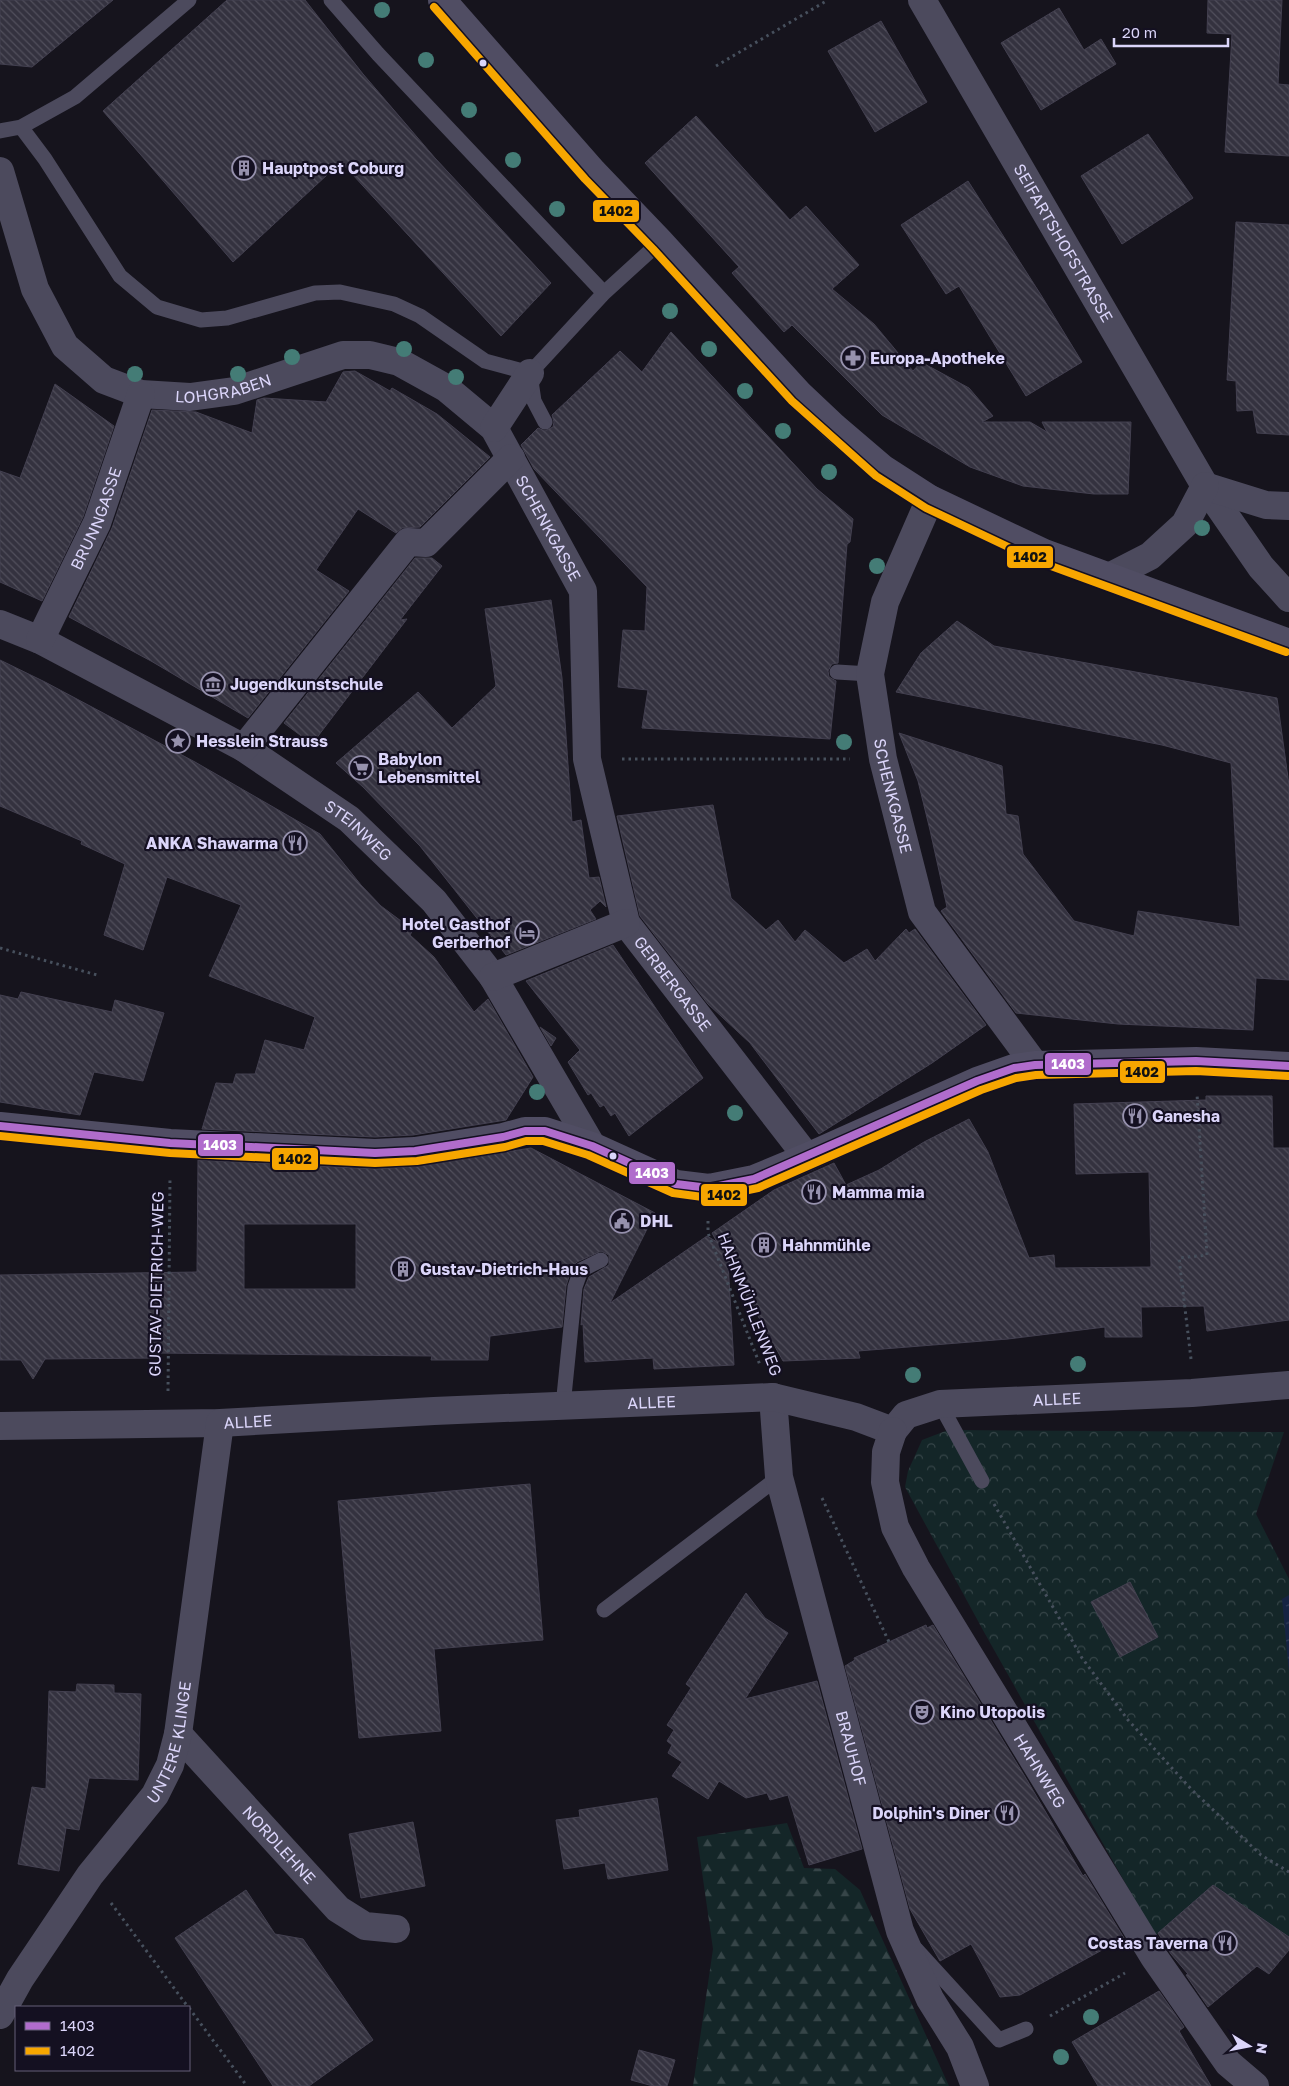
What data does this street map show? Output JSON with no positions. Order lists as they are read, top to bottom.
{
  "streets": {
    "street": [
      "SEIFARTSHOFSTRASSE",
      "LOHGRABEN",
      "BRUNNGASSE",
      "SCHENKGASSE",
      "STEINWEG",
      "GERBERGASSE",
      "ALLEE",
      "UNTERE KLINGE",
      "BRAUHOF",
      "HAHNWEG",
      "NORDLEHNE"
    ],
    "path": ["GUSTAV-DIETRICH-WEG", "HAHNMÜHLENWEG"]
  },
  "crossings": [
    ["LOHGRABEN", "BRUNNGASSE"],
    ["LOHGRABEN", "SCHENKGASSE"],
    ["BRUNNGASSE", "STEINWEG"],
    ["SCHENKGASSE", "STEINWEG"],
    ["SCHENKGASSE", "GERBERGASSE"],
    ["STEINWEG", "GERBERGASSE"],
    ["GUSTAV-DIETRICH-WEG", "ALLEE"],
    ["HAHNMÜHLENWEG", "ALLEE"],
    ["HAHNMÜHLENWEG", "BRAUHOF"],
    ["ALLEE", "UNTERE KLINGE"],
    ["ALLEE", "BRAUHOF"],
    ["ALLEE", "HAHNWEG"],
    ["UNTERE KLINGE", "NORDLEHNE"]
  ],
  "places": {
    "building": ["Hauptpost Coburg", "Hahnmühle", "Gustav-Dietrich-Haus"],
    "pharmacy": ["Europa-Apotheke"],
    "museum": ["Jugendkunstschule"],
    "place": ["Hesslein Strauss"],
    "supermarket": ["Babylon Lebensmittel"],
    "restaurant": [
      "ANKA Shawarma",
      "Ganesha",
      "Mamma mia",
      "Dolphin's Diner",
      "Costas Taverna"
    ],
    "hotel": ["Hotel Gasthof Gerberhof"],
    "public building": ["DHL"],
    "theatre": ["Kino Utopolis"]
  },
  "lines": ["transit line 1402", "transit line 1403"],
  "legend": ["1403", "1402"],
  "scale_bar": "20 m",
  "north": "right"
}
